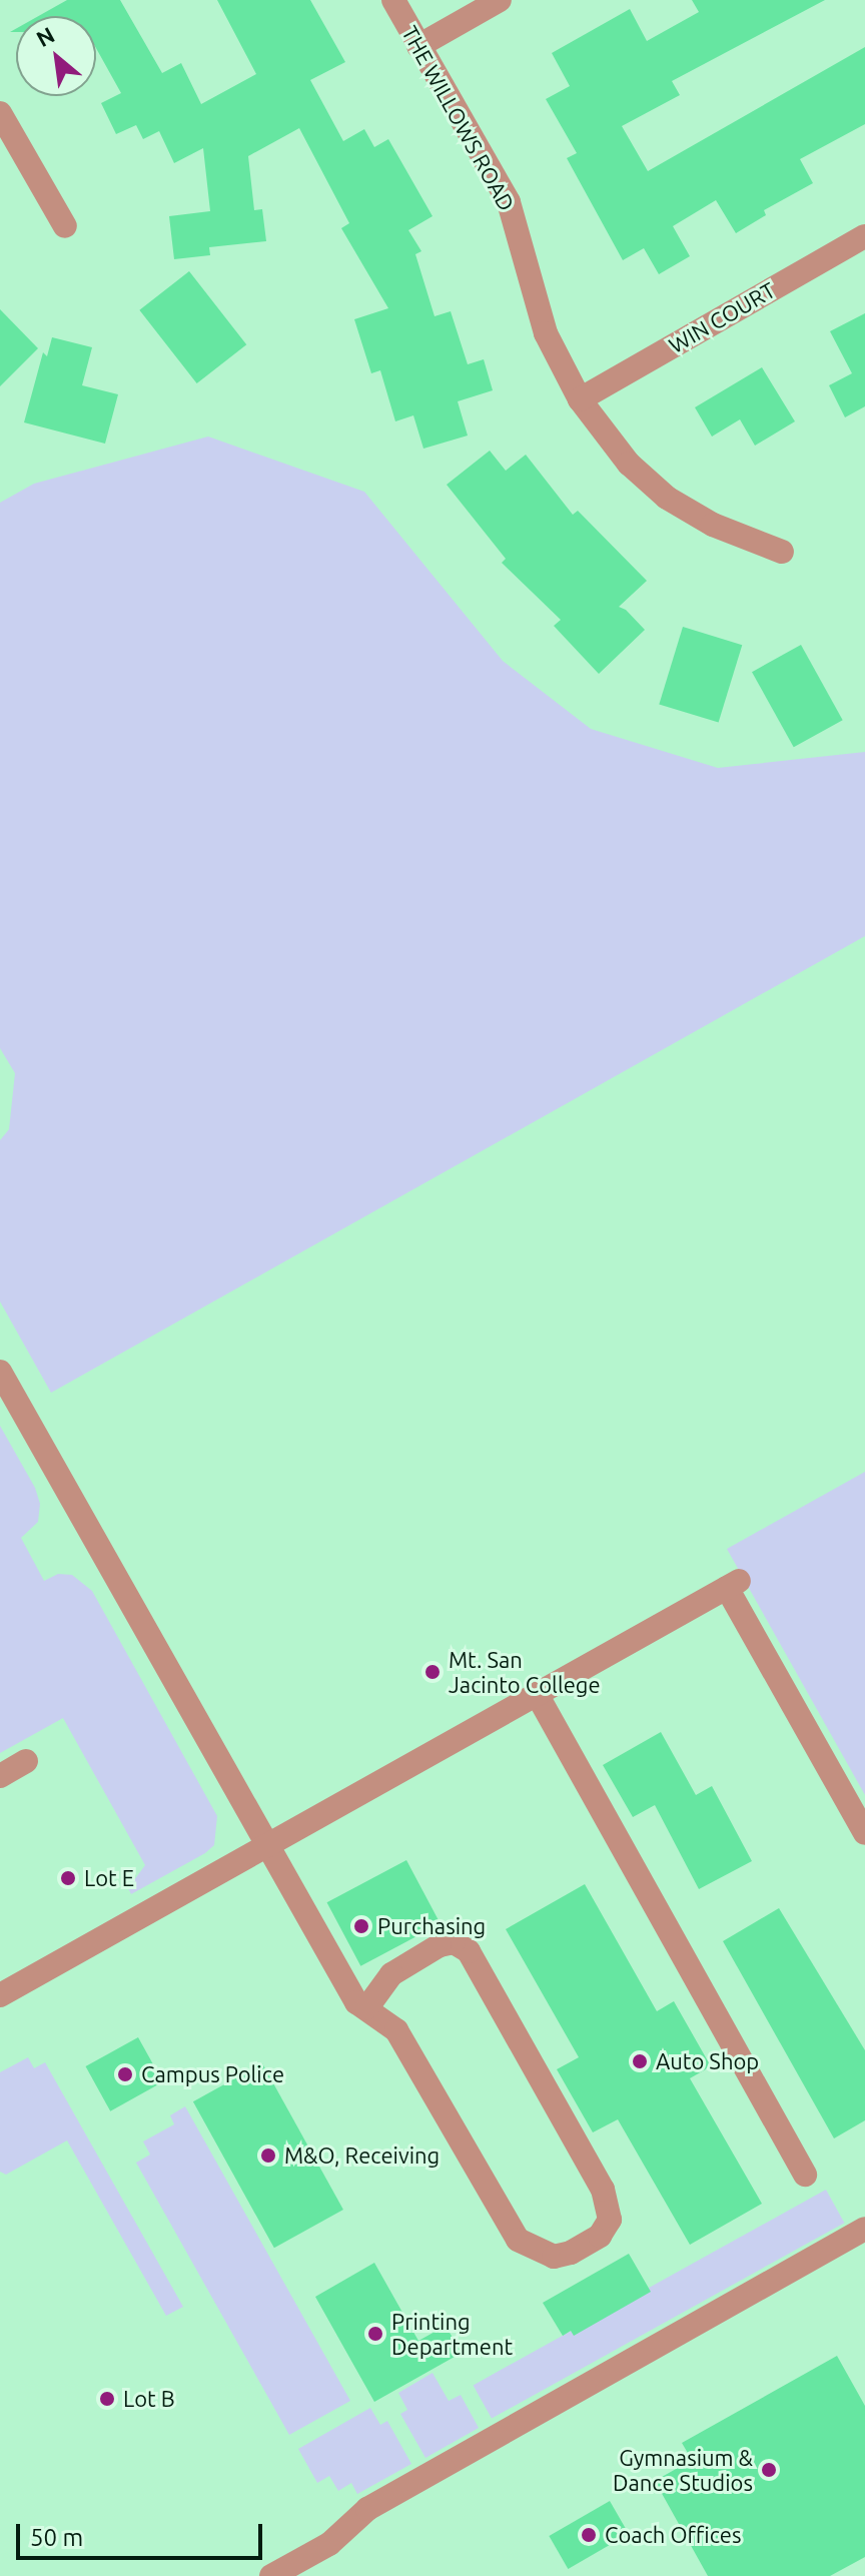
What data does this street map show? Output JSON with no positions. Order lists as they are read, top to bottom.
{
  "streets": {
    "street": ["THE WILLOWS ROAD", "WIN COURT"]
  },
  "crossings": [
    ["THE WILLOWS ROAD", "WIN COURT"]
  ],
  "places": [
    "Mt. San Jacinto College",
    "Lot E",
    "Purchasing",
    "Auto Shop",
    "Campus Police",
    "M&O, Receiving",
    "Printing Department",
    "Lot B",
    "Gymnasium & Dance Studios",
    "Coach Offices"
  ],
  "scale_bar": "50 m",
  "north": "top left"
}
